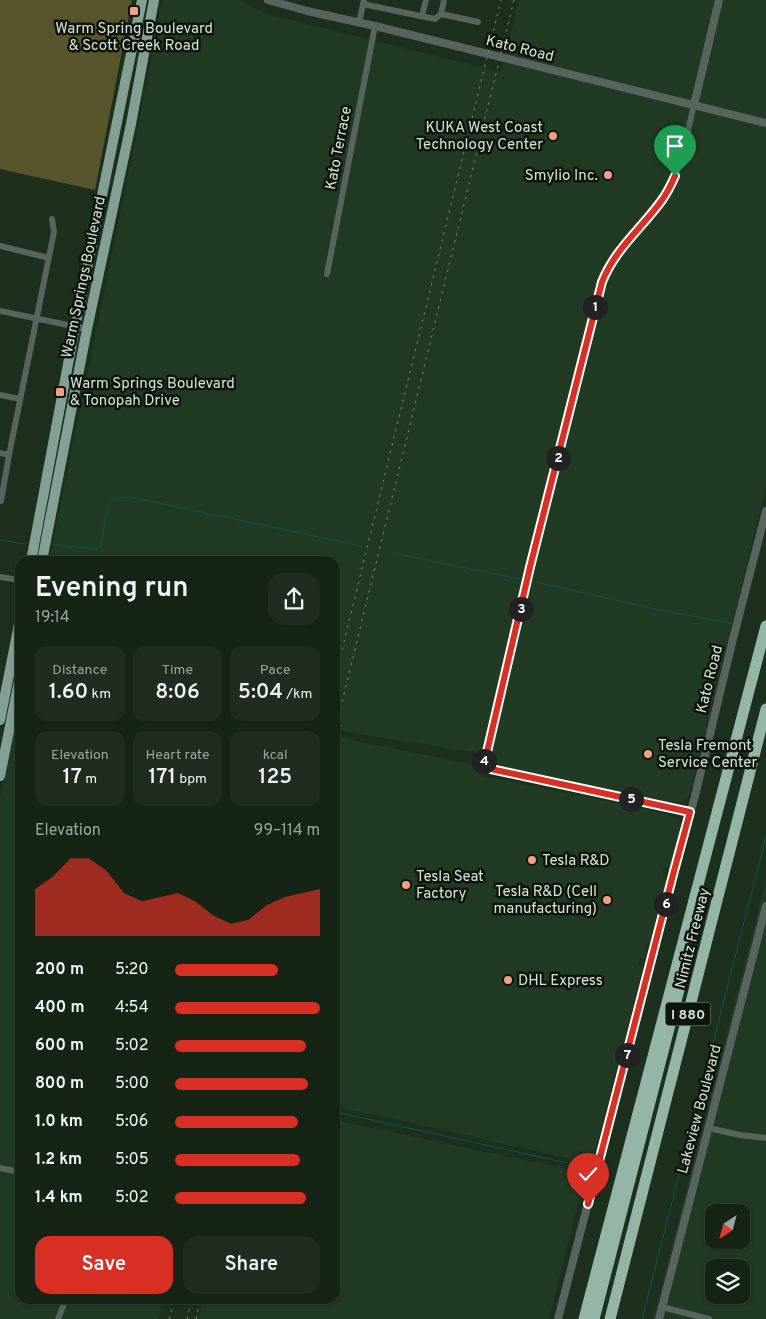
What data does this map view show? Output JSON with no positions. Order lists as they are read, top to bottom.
{
  "streets": {
    "highway": ["Nimitz Freeway", "I 880"],
    "main road": ["Warm Springs Boulevard"],
    "street": ["Kato Road", "Kato Terrace", "Lakeview Boulevard"]
  },
  "crossings": [
    ["Kato Road", "Kato Terrace"],
    ["Nimitz Freeway", "I 880"]
  ],
  "places": {
    "transit": ["Warm Spring Boulevard & Scott Creek Road", "Warm Springs Boulevard & Tonopah Drive"],
    "other": [
      "KUKA West Coast Technology Center",
      "Smylio Inc.",
      "Tesla Fremont Service Center",
      "Tesla R&D",
      "Tesla Seat Factory",
      "Tesla R&D (Cell manufacturing)",
      "DHL Express"
    ]
  },
  "north": "bottom left",
  "page": {
    "pins": [
      "1",
      "2",
      "3",
      "4",
      "5",
      "6",
      "7"
    ],
    "heading": ["Evening run", "19:14"],
    "stats": [
      ["Distance", "1.60 km"],
      ["Time", "8:06"],
      ["Pace", "5:04 /km"],
      ["Elevation", "17 m"],
      ["Heart rate", "171 bpm"],
      ["kcal", "125"]
    ],
    "chart": ["Elevation", "99–114 m"],
    "list": [
      {
        "name": "200 m",
        "note": "5:20"
      },
      {
        "name": "400 m",
        "note": "4:54"
      },
      {
        "name": "600 m",
        "note": "5:02"
      },
      {
        "name": "800 m",
        "note": "5:00"
      },
      {
        "name": "1.0 km",
        "note": "5:06"
      },
      {
        "name": "1.2 km",
        "note": "5:05"
      },
      {
        "name": "1.4 km",
        "note": "5:02"
      }
    ],
    "buttons": ["Save", "Share"]
  }
}
